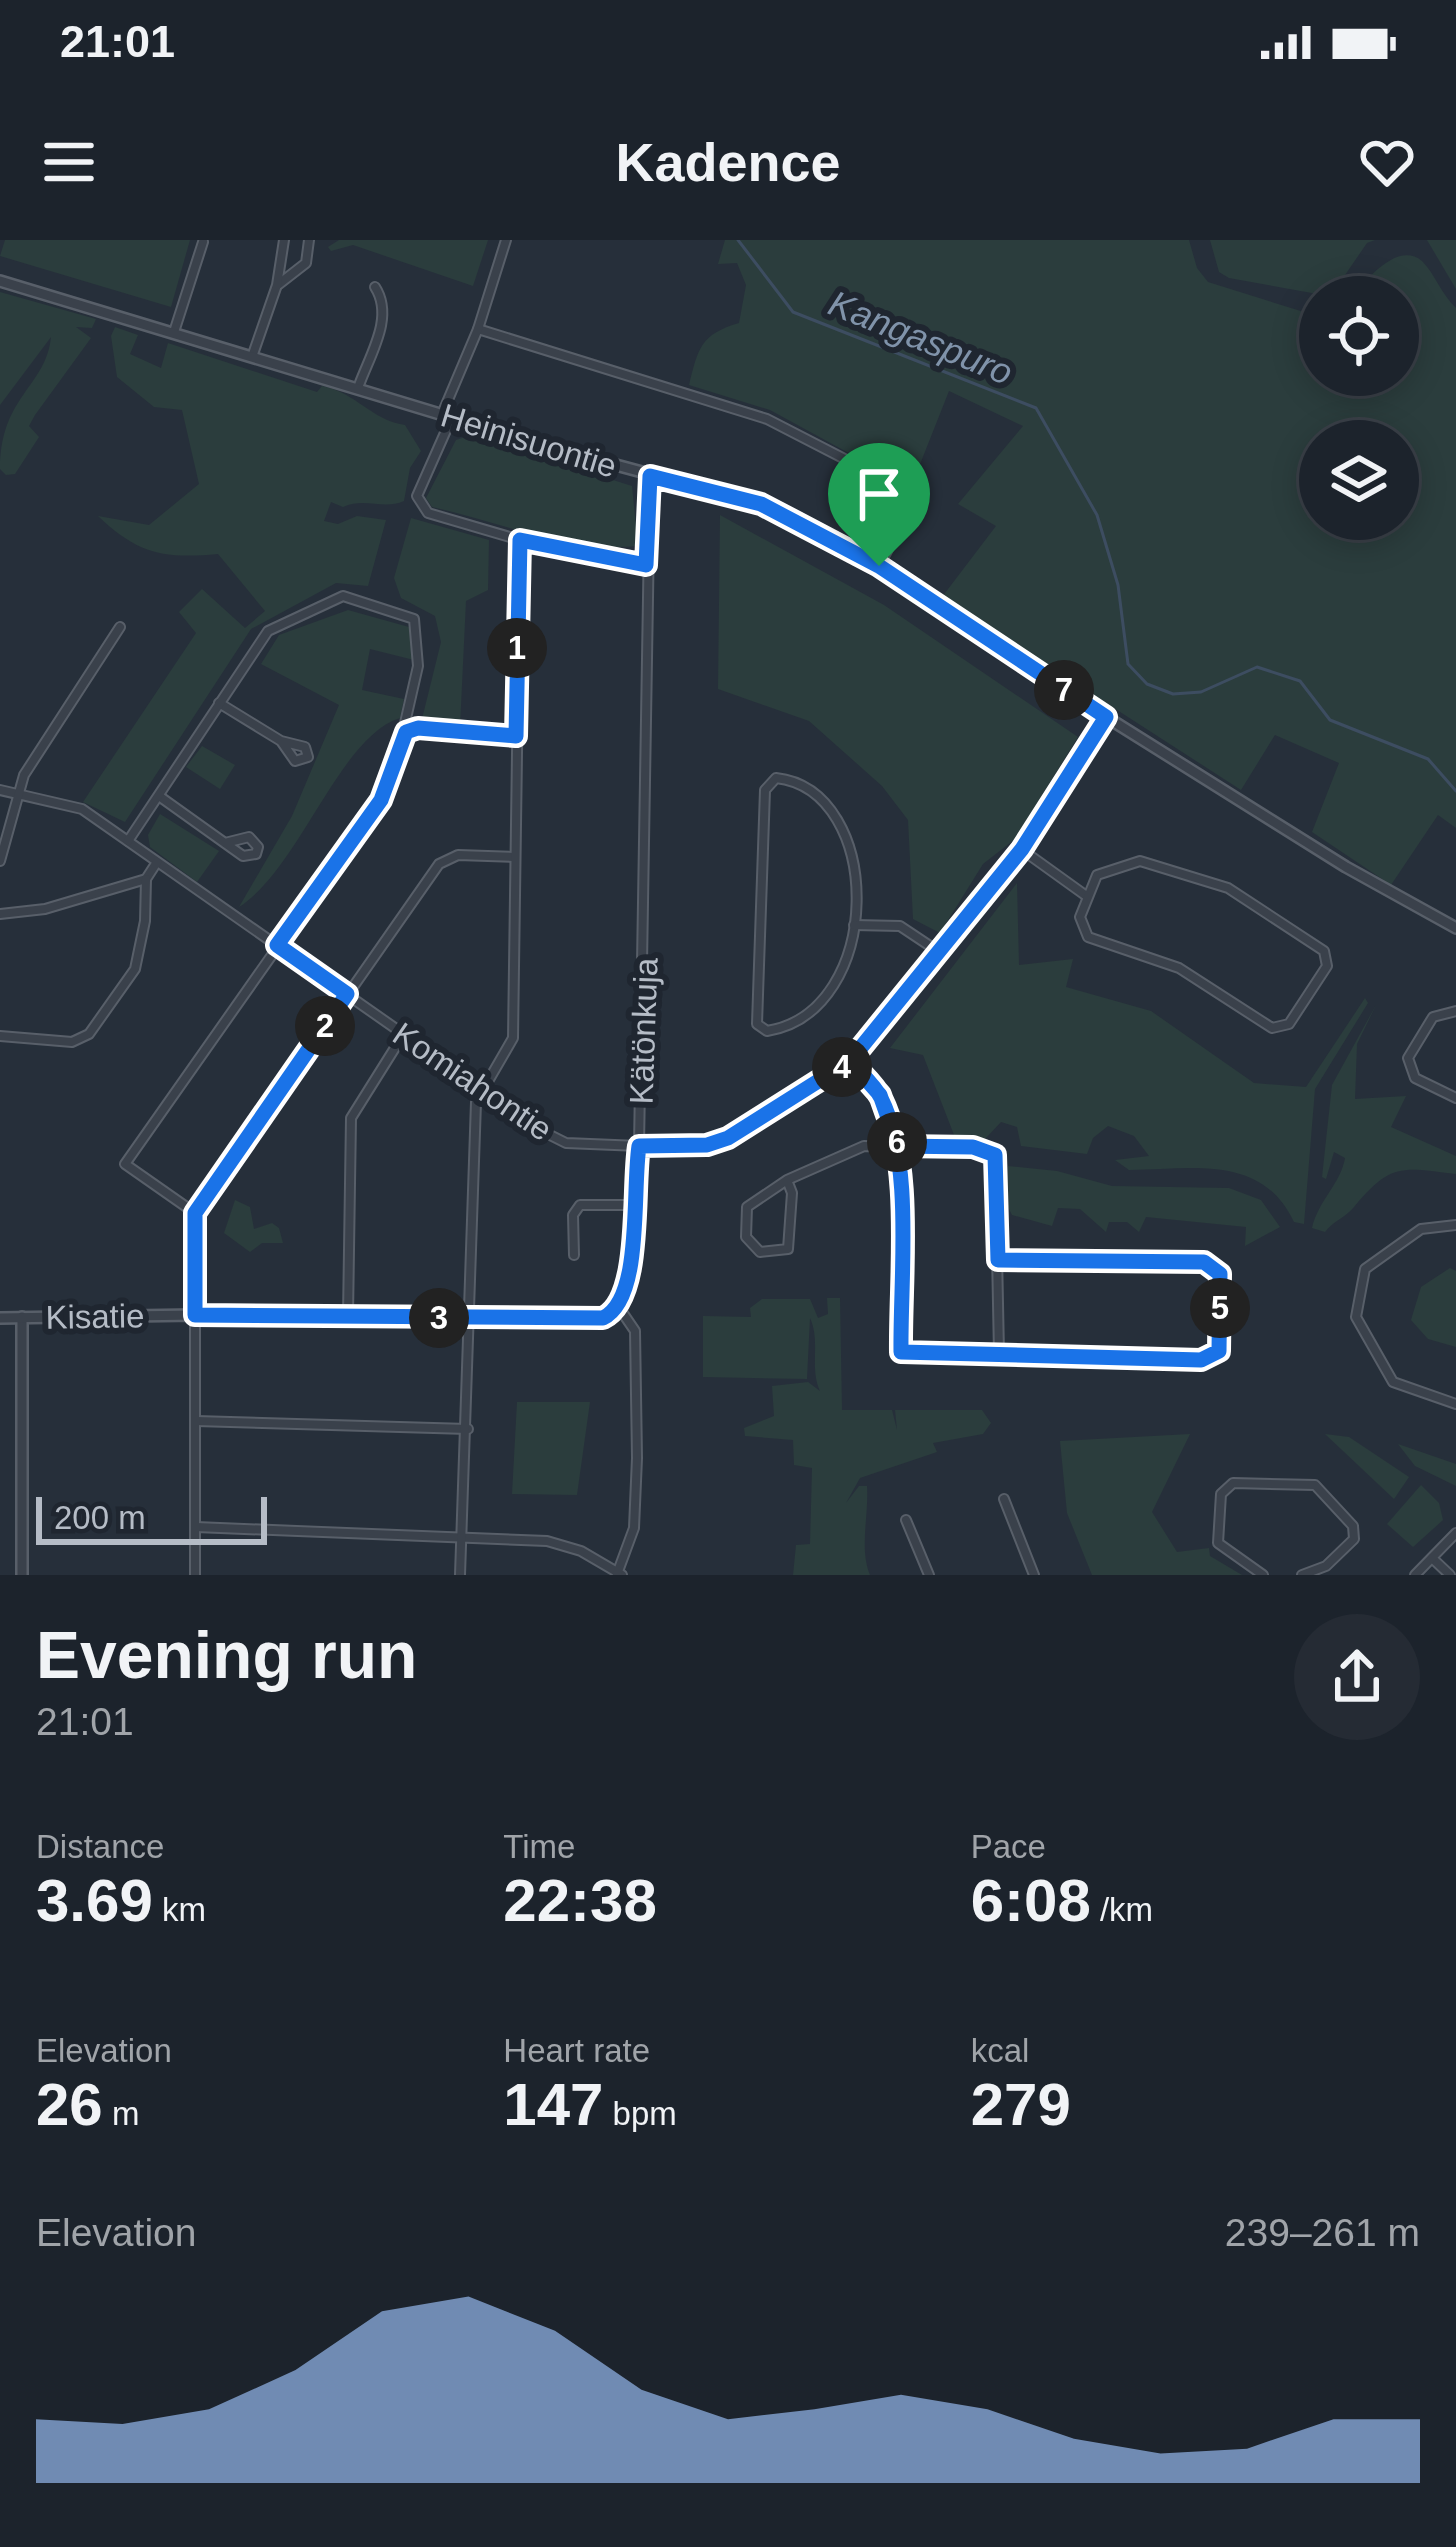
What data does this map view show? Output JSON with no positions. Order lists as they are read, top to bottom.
{
  "streets": {
    "street": [
      "Heinisuontie",
      "Kätönkuja",
      "Komiahontie",
      "Kisatie"
    ]
  },
  "crossings": [
    ["Heinisuontie", "Kätönkuja"],
    ["Heinisuontie", "Komiahontie"],
    ["Kätönkuja", "Komiahontie"],
    ["Kätönkuja", "Kisatie"]
  ],
  "water": ["Kangaspuro"],
  "scale_bar": "200 m",
  "page": {
    "status": "21:01",
    "header": "Kadence",
    "pins": [
      "1",
      "7",
      "2",
      "4",
      "6",
      "5",
      "3"
    ],
    "scale": "200 m",
    "heading": ["Evening run", "21:01"],
    "stats": [
      ["Distance", "3.69 km"],
      ["Time", "22:38"],
      ["Pace", "6:08 /km"],
      ["Elevation", "26 m"],
      ["Heart rate", "147 bpm"],
      ["kcal", "279"]
    ],
    "chart": ["Elevation", "239–261 m"]
  }
}
